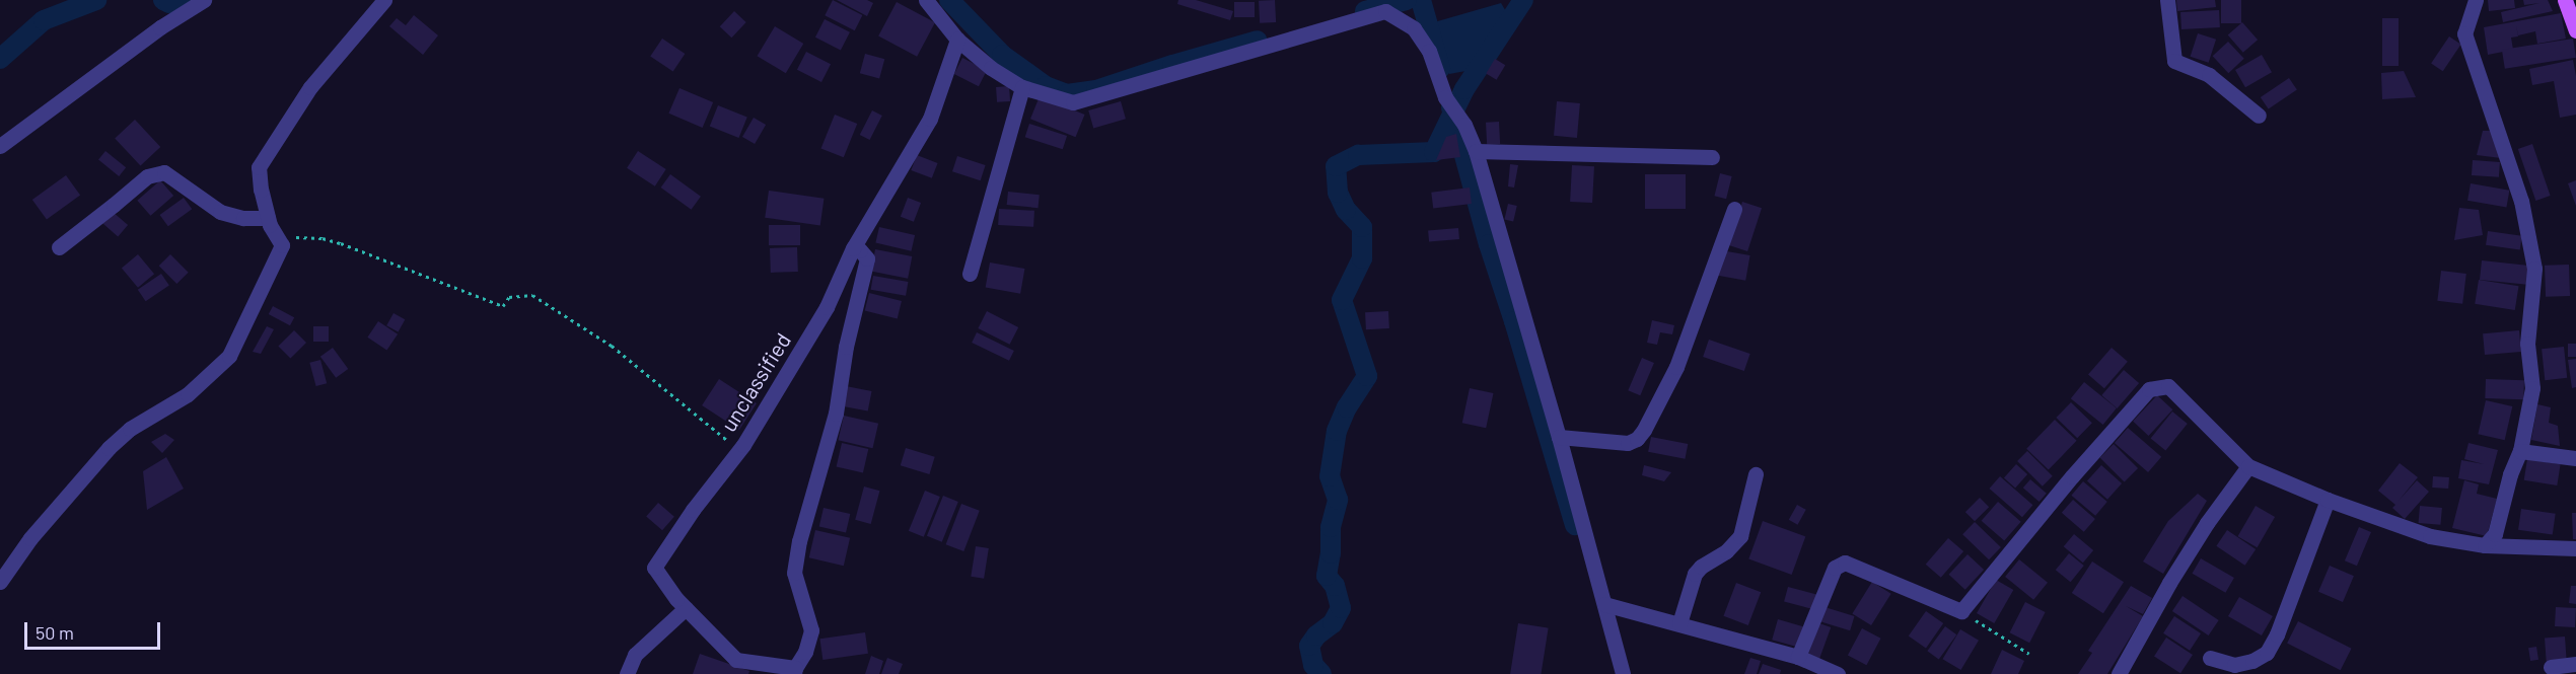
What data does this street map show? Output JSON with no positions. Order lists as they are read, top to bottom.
{
  "streets": {
    "street": ["unclassified"]
  },
  "scale_bar": "50 m"
}
